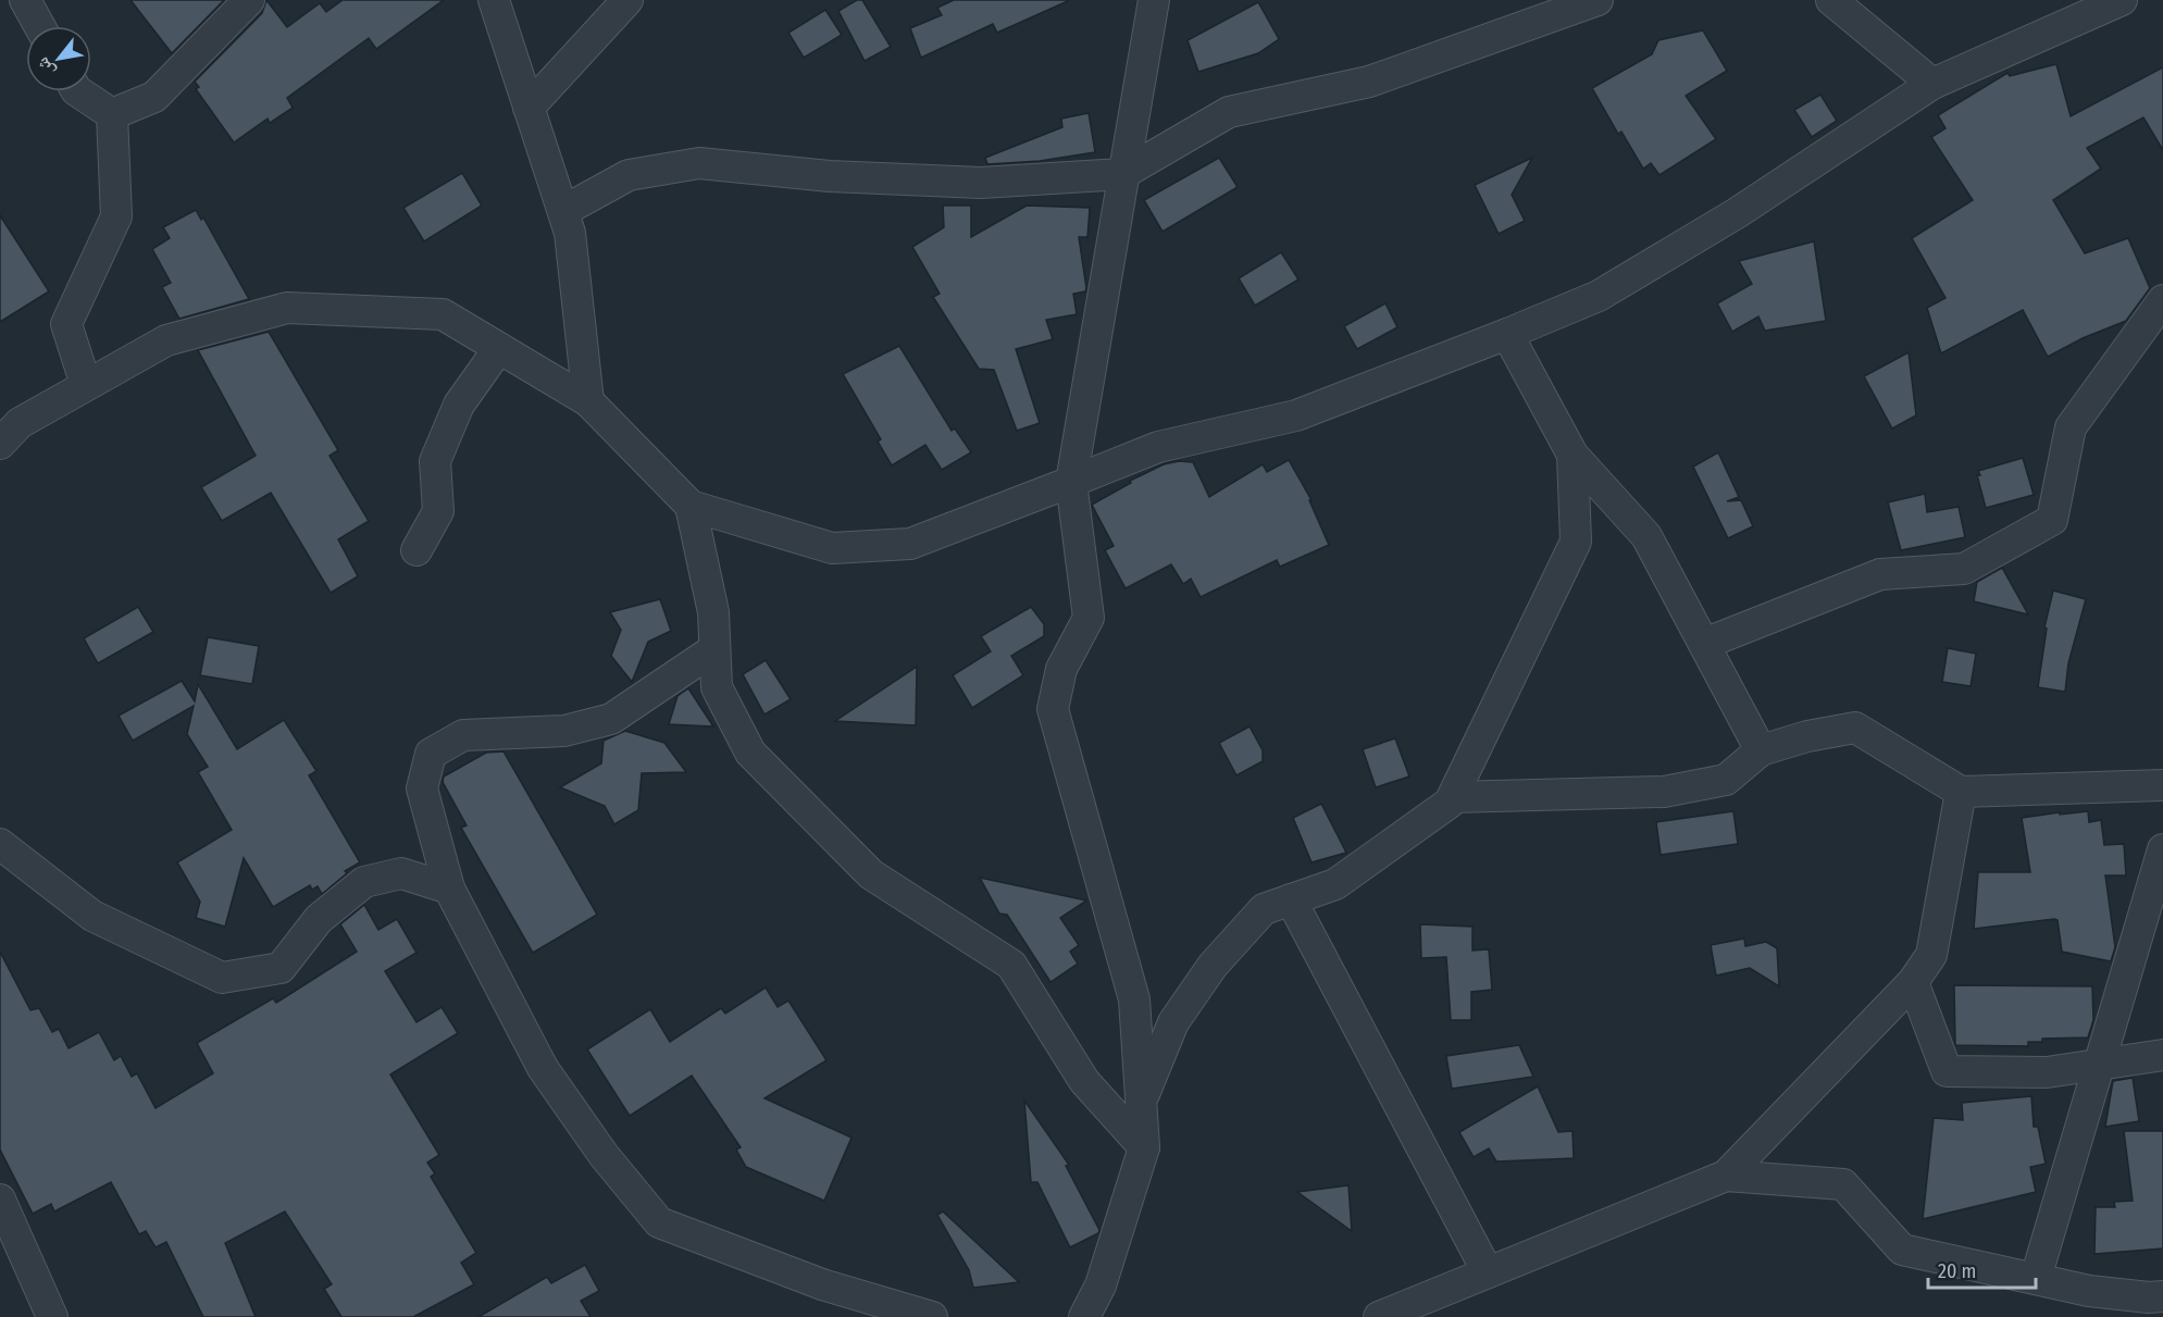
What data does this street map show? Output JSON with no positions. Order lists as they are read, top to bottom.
{
  "scale_bar": "20 m",
  "north": "bottom left"
}
